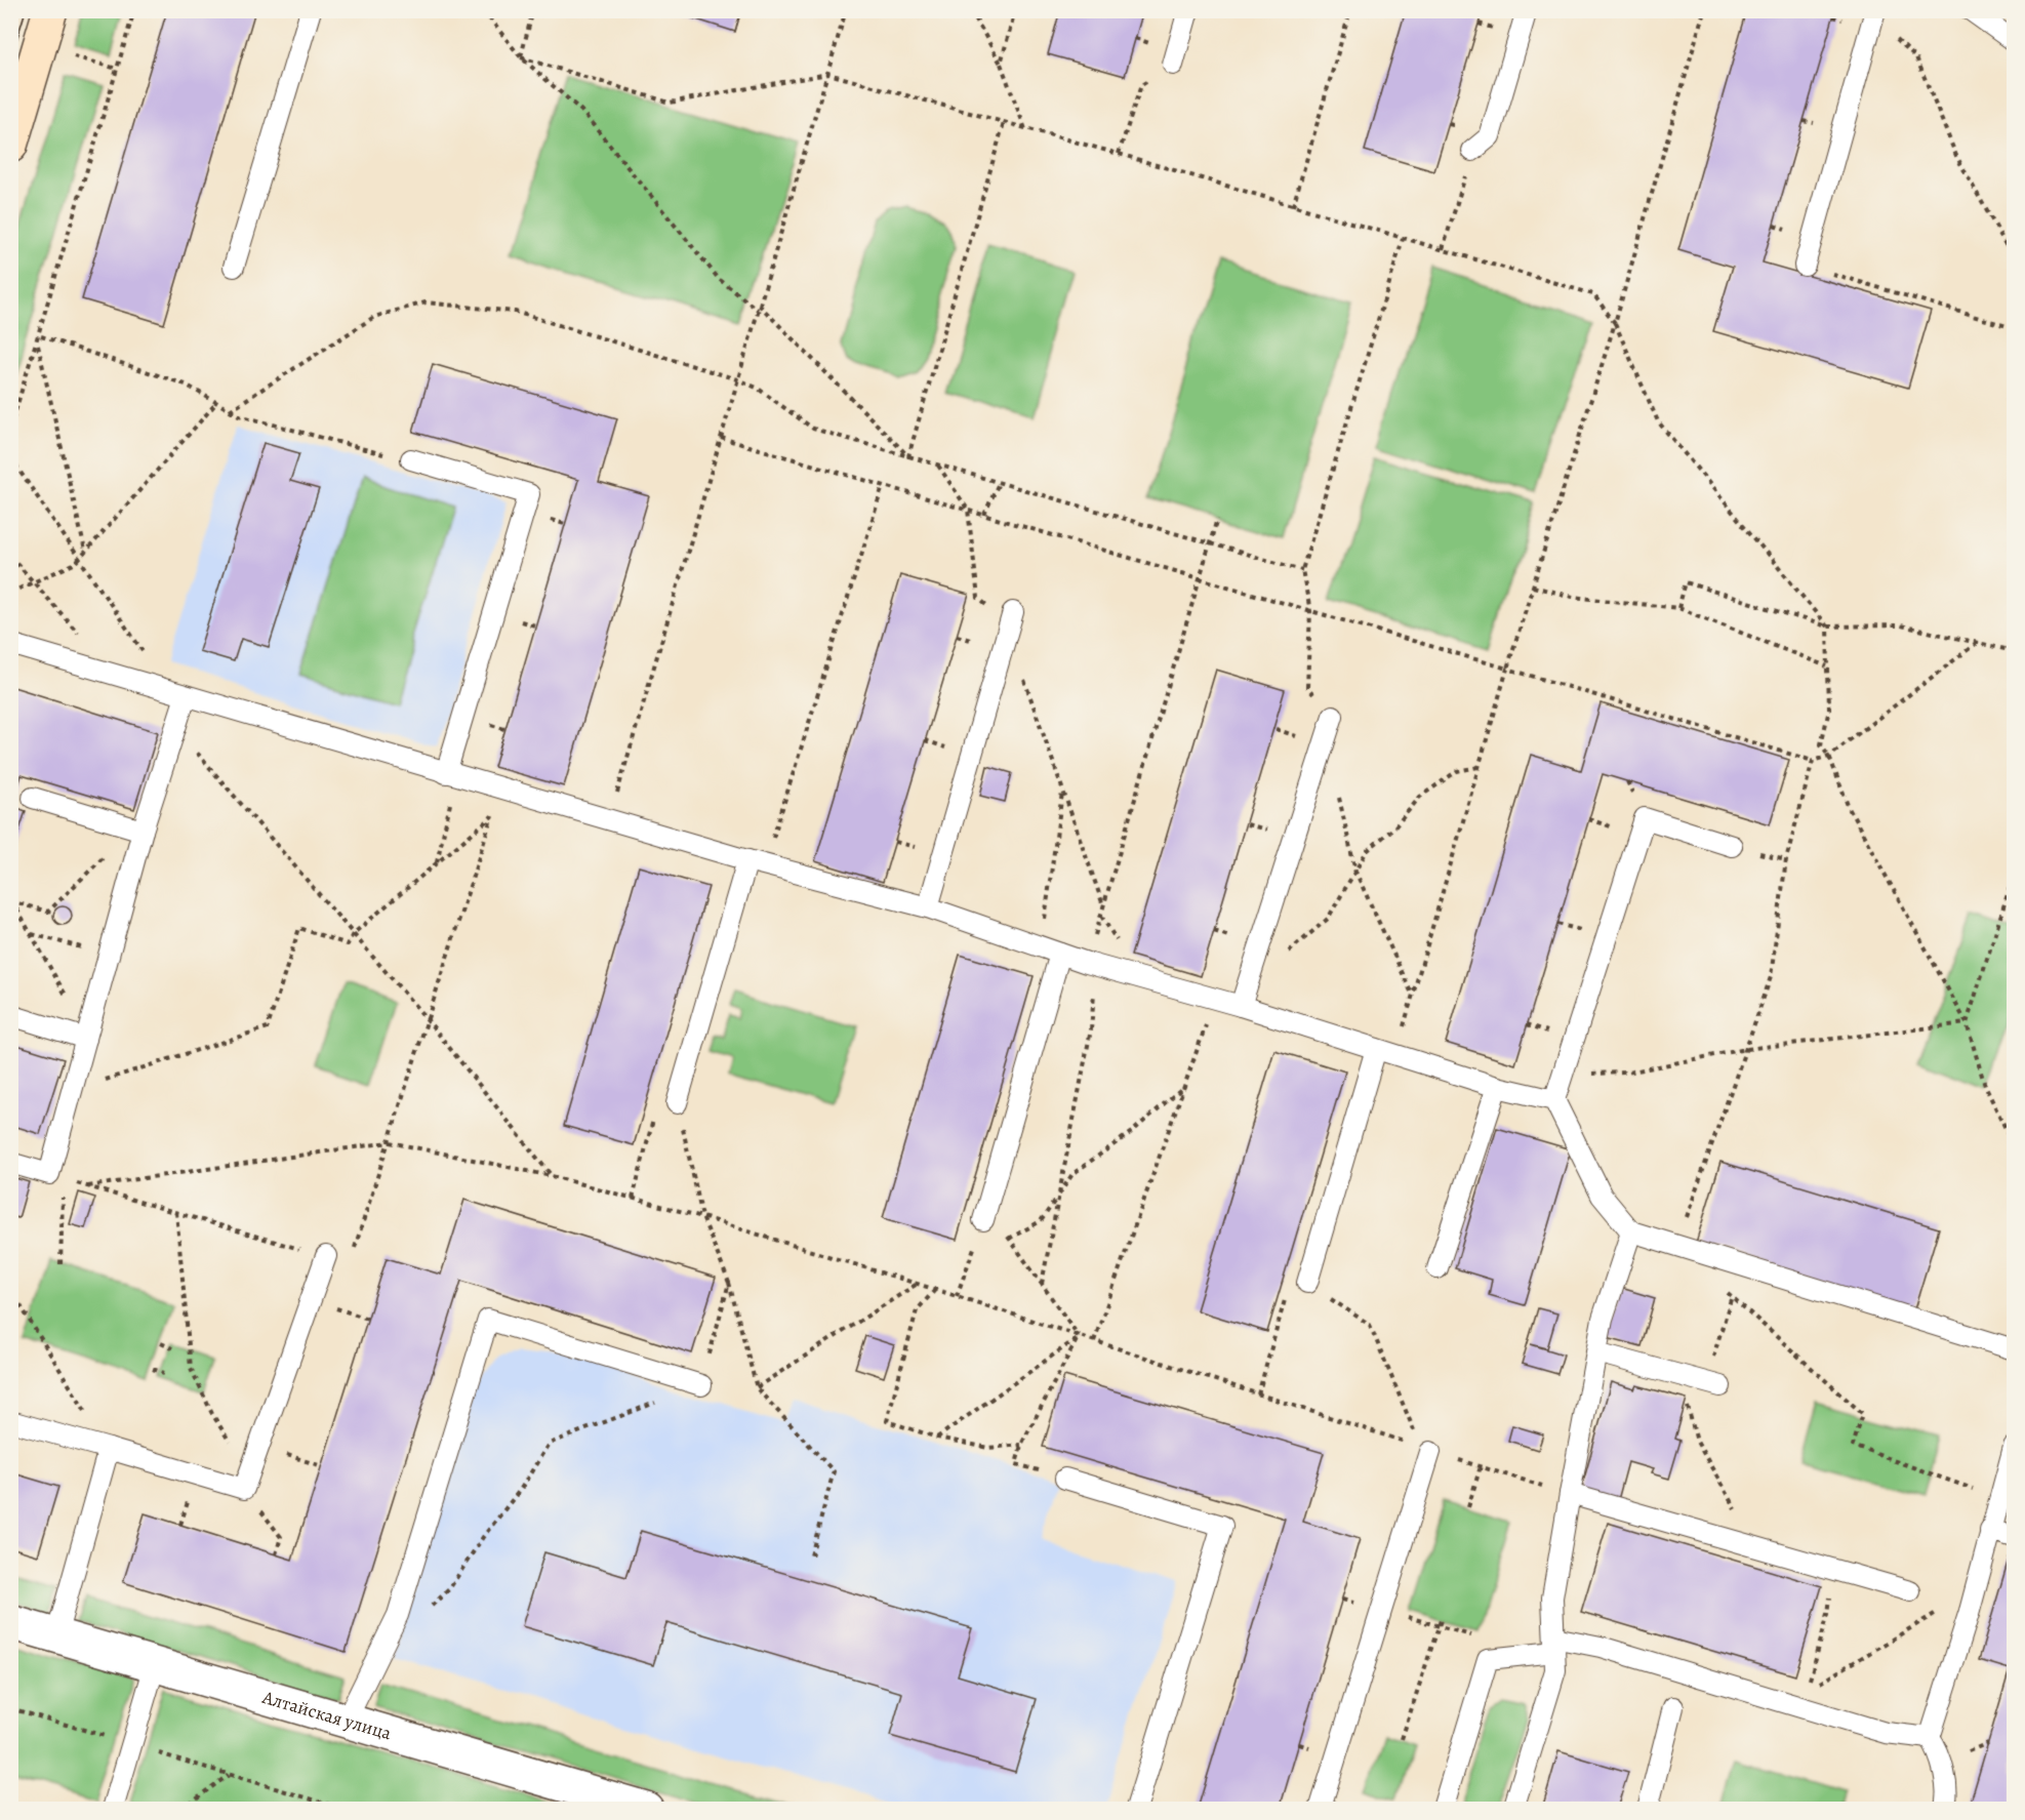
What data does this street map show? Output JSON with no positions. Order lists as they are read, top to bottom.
{
  "streets": {
    "street": ["Алтайская улица"]
  }
}
